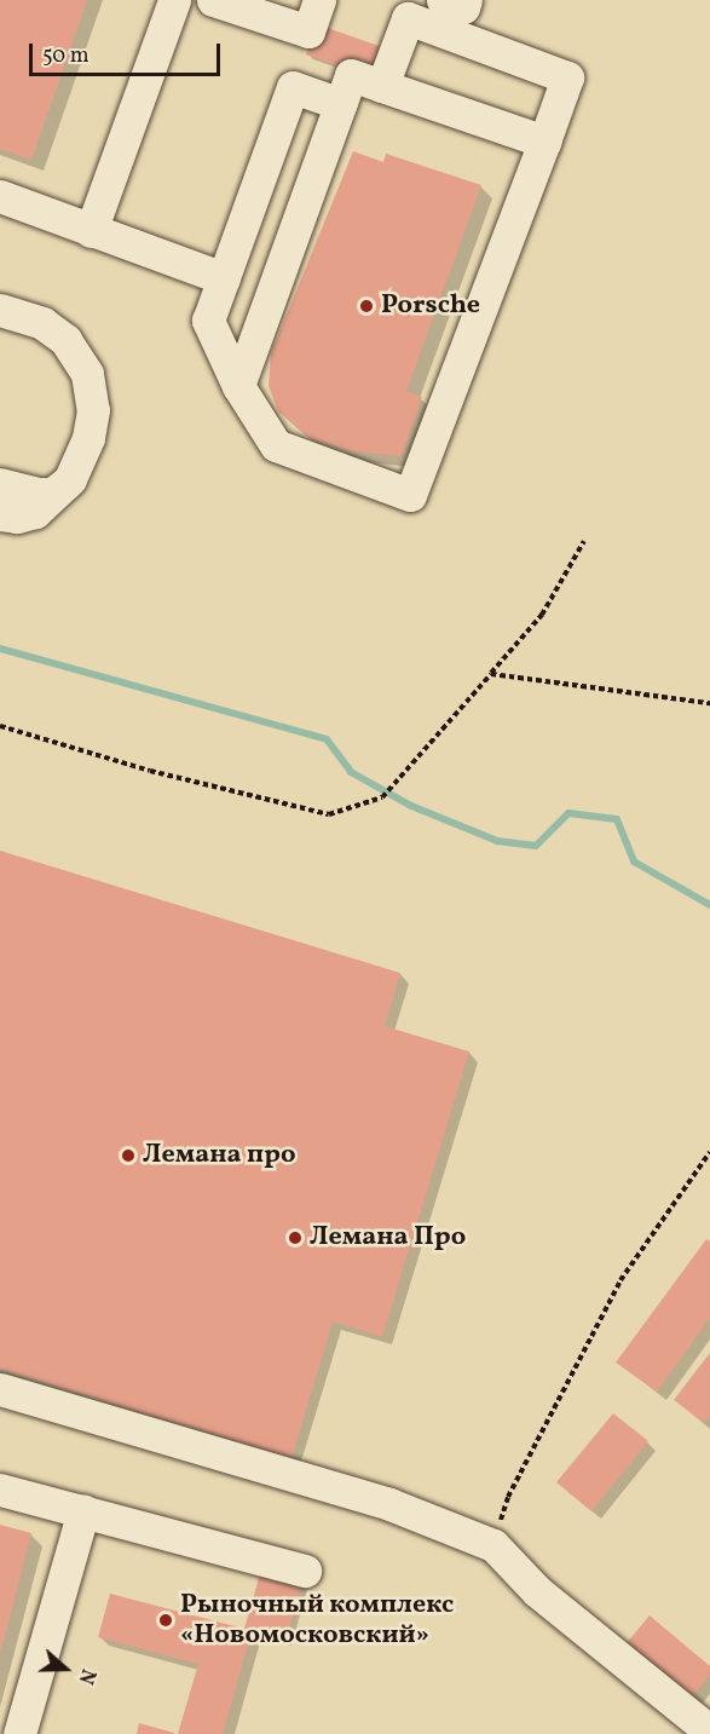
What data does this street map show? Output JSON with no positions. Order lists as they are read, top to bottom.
{
  "places": [
    "Porsche",
    "Лемана про",
    "Лемана Про",
    "Рыночный комплекс «Новомосковский»"
  ],
  "scale_bar": "50 m",
  "north": "right"
}
